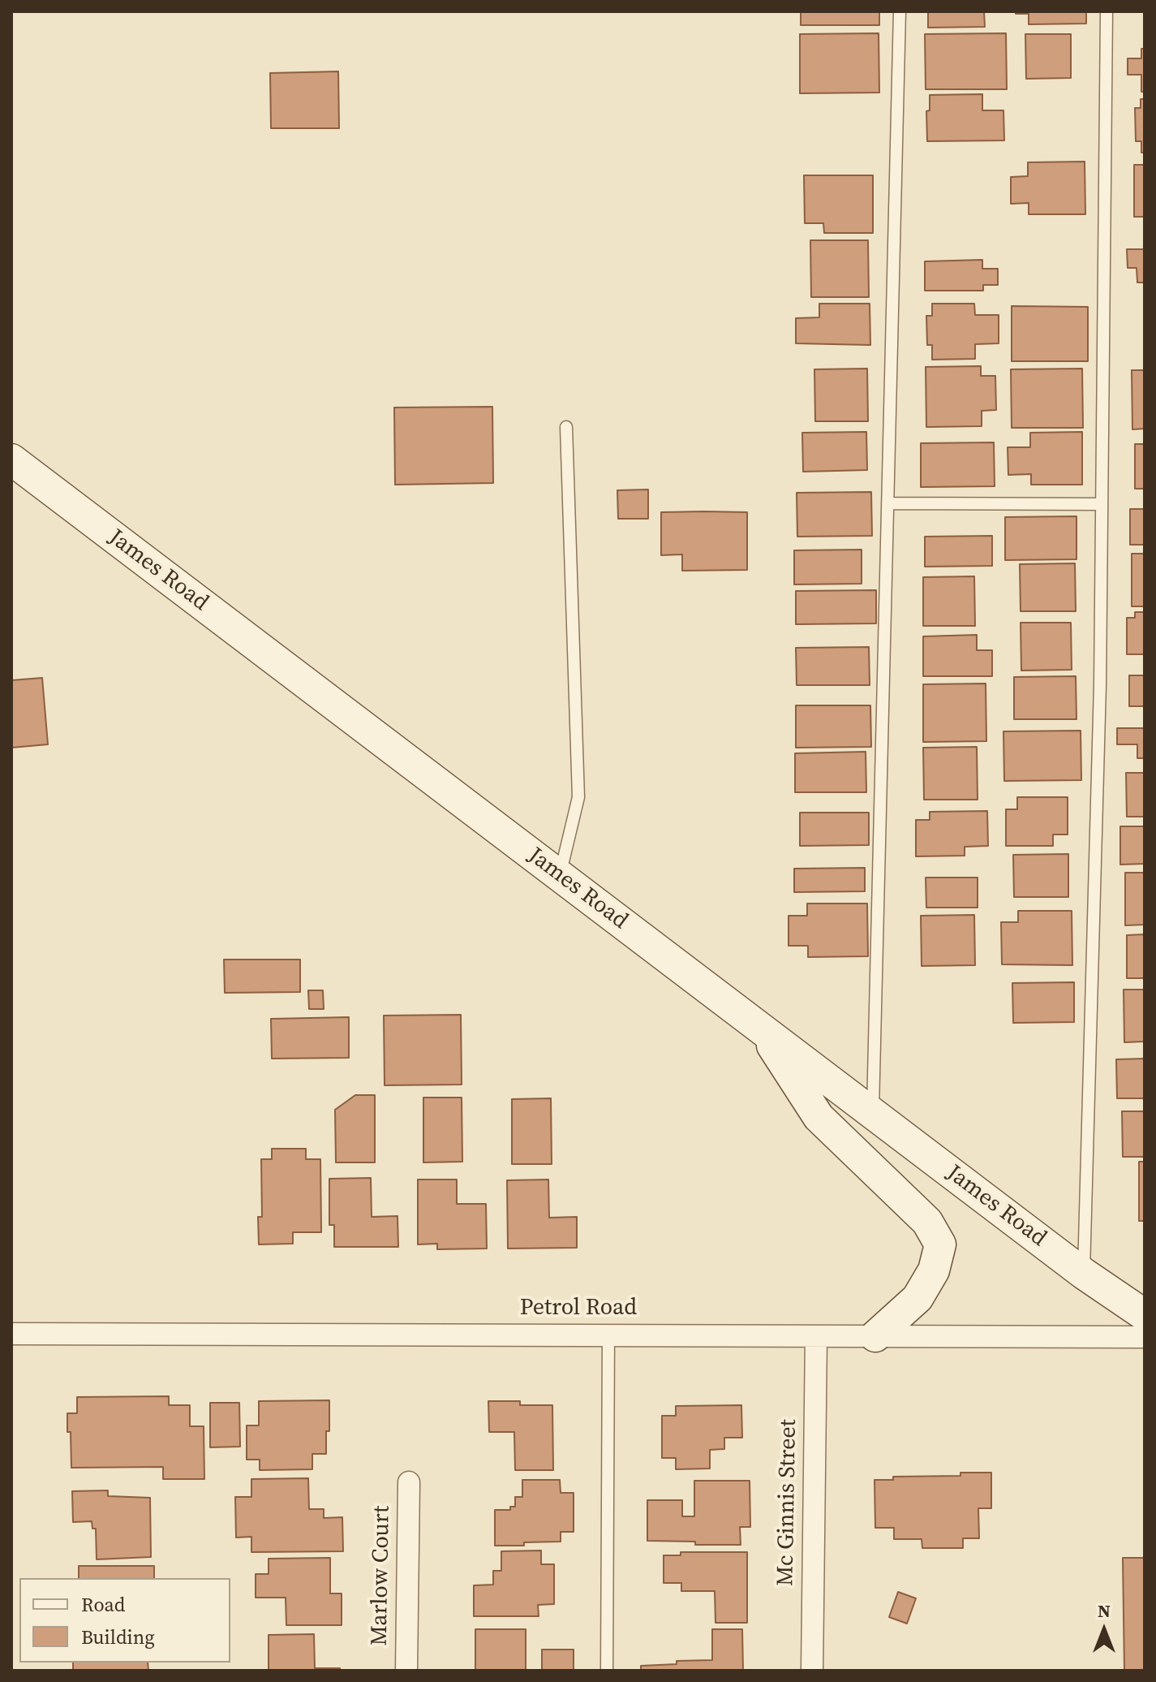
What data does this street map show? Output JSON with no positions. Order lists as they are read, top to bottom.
{
  "streets": {
    "main road": ["James Road"],
    "street": ["Petrol Road", "Mc Ginnis Street", "Marlow Court"]
  },
  "crossings": [
    ["Petrol Road", "Mc Ginnis Street"]
  ],
  "legend": ["Road", "Building"],
  "north": "top"
}
